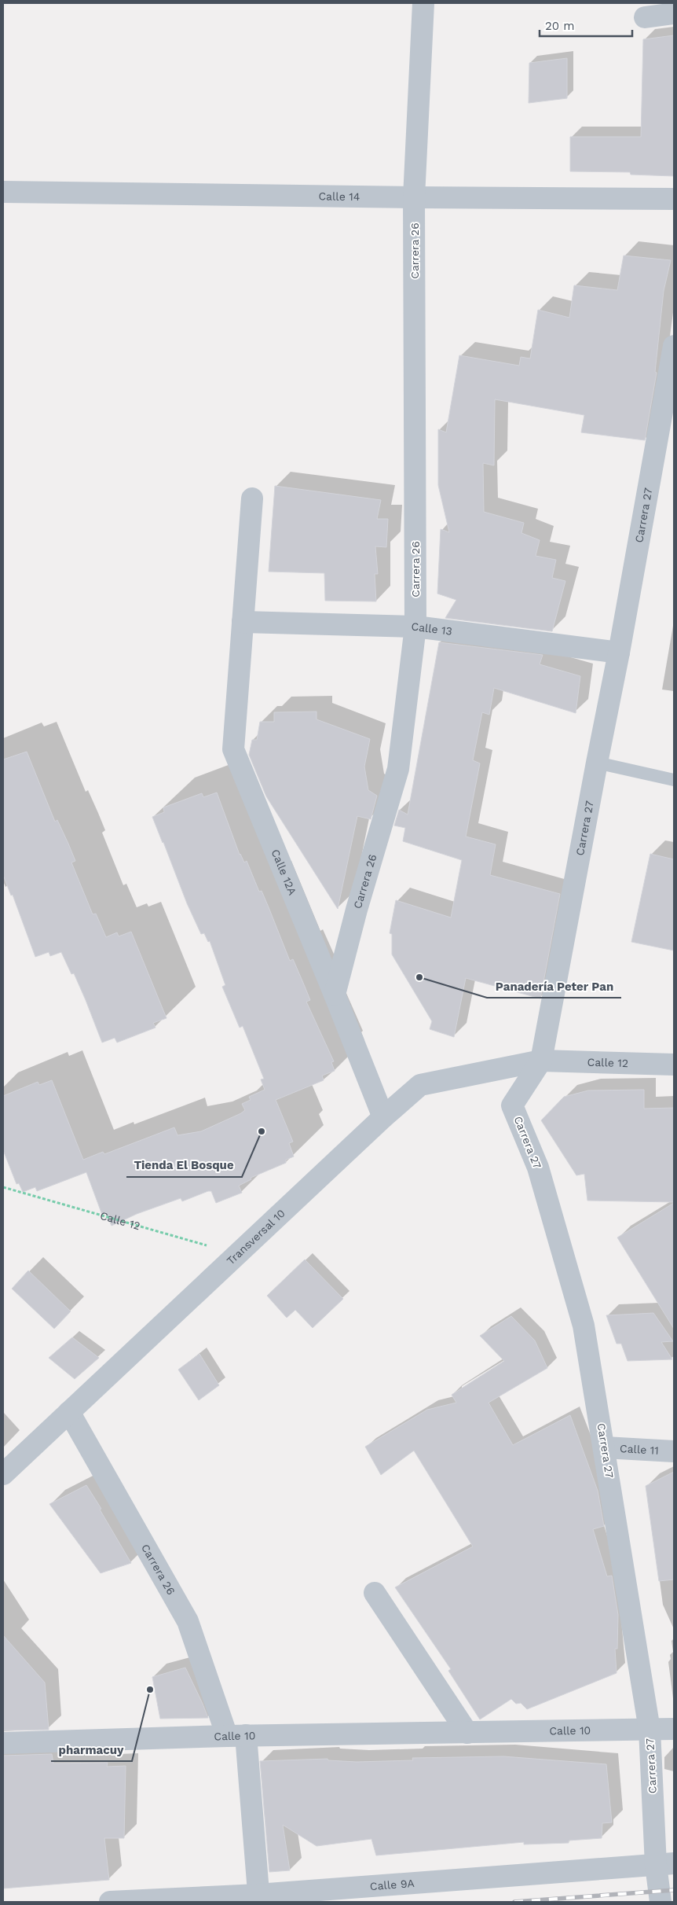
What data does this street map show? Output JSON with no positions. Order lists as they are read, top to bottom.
{
  "streets": {
    "street": [
      "Calle 14",
      "Carrera 26",
      "Carrera 27",
      "Calle 13",
      "Calle 12A",
      "Calle 12",
      "Transversal 10",
      "Calle 11",
      "Calle 10",
      "Calle 9A"
    ]
  },
  "crossings": [
    ["Calle 14", "Carrera 26"],
    ["Carrera 26", "Calle 13"],
    ["Carrera 26", "Calle 12A"],
    ["Carrera 26", "Transversal 10"],
    ["Carrera 26", "Calle 10"],
    ["Carrera 26", "Calle 9A"],
    ["Carrera 27", "Calle 13"],
    ["Carrera 27", "Calle 12"],
    ["Carrera 27", "Transversal 10"],
    ["Carrera 27", "Calle 11"],
    ["Carrera 27", "Calle 10"],
    ["Carrera 27", "Calle 9A"],
    ["Calle 13", "Calle 12A"],
    ["Calle 12", "Transversal 10"]
  ],
  "places": ["Panadería Peter Pan", "Tienda El Bosque", "pharmacuy"],
  "scale_bar": "20 m"
}
